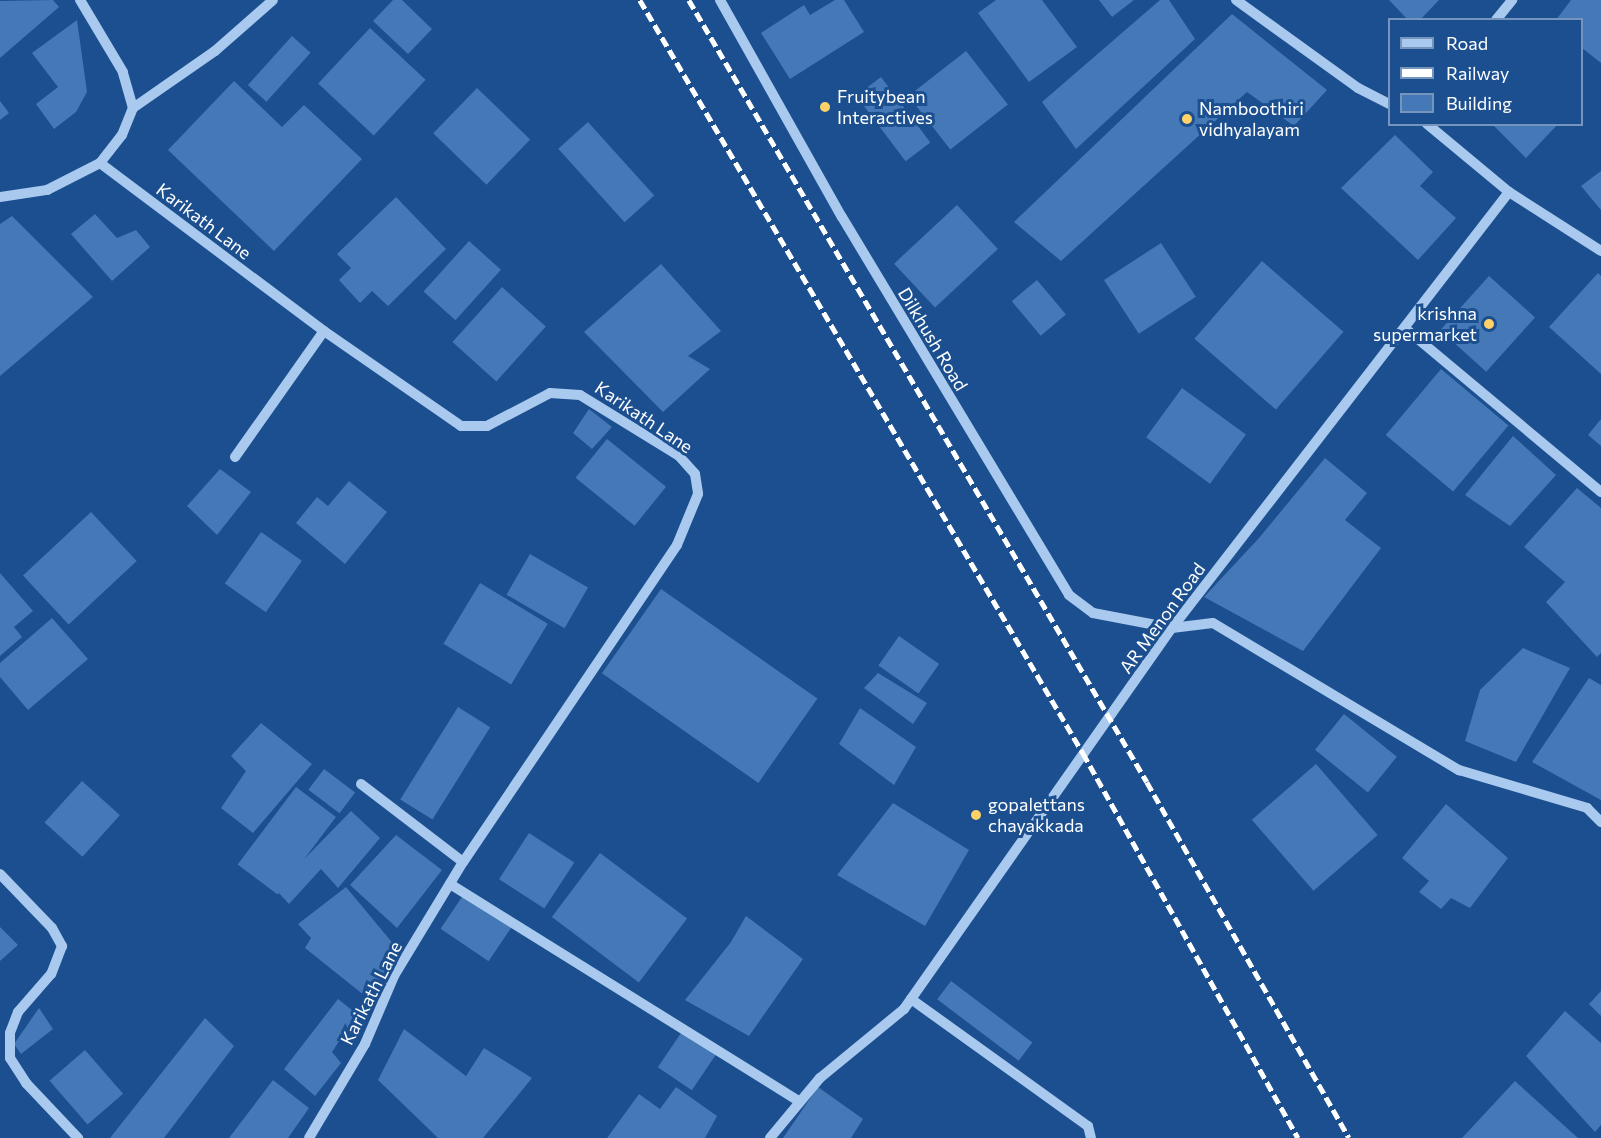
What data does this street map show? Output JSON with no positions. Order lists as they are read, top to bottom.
{
  "streets": {
    "street": ["Karikath Lane", "Dilkhush Road", "AR Menon Road"]
  },
  "crossings": [
    ["Dilkhush Road", "AR Menon Road"]
  ],
  "places": [
    "Fruitybean Interactives",
    "Namboothiri vidhyalayam",
    "krishna supermarket",
    "gopalettans chayakkada"
  ],
  "legend": ["Road", "Railway", "Building"]
}
